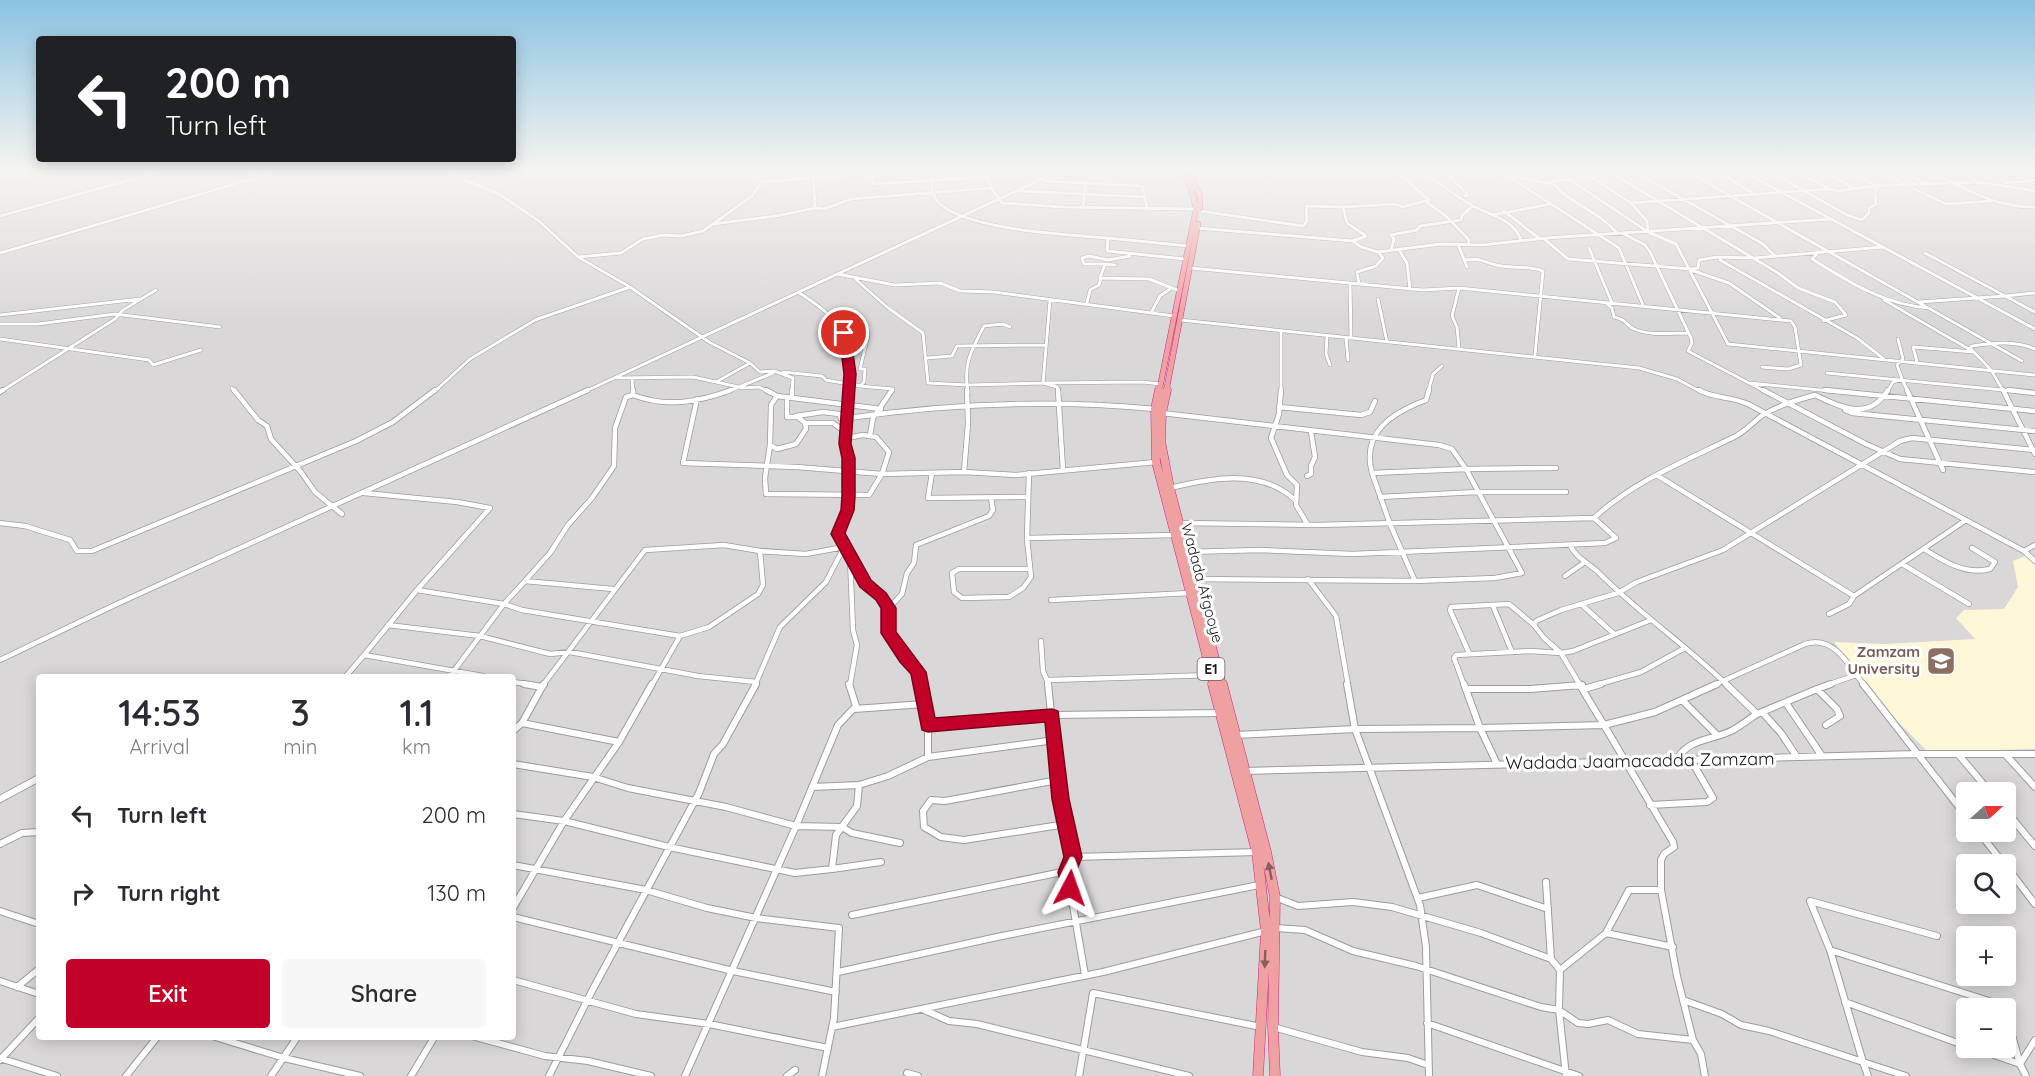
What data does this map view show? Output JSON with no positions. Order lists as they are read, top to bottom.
{
  "streets": {
    "highway": ["Wadada Afgooye", "E1"],
    "street": ["Wadada Jaamacadda Zamzam"]
  },
  "crossings": [
    ["Wadada Afgooye", "Wadada Jaamacadda Zamzam"]
  ],
  "places": {
    "school or university": ["Zamzam University"]
  },
  "north": "right",
  "page": {
    "turn": ["200 m", "Turn left"],
    "eta": [
      "14:53",
      "Arrival",
      "3",
      "min",
      "1.1",
      "km"
    ],
    "list": [
      {
        "name": "Turn left",
        "value": "200 m"
      },
      {
        "name": "Turn right",
        "value": "130 m"
      }
    ],
    "map_buttons": ["+", "−"],
    "buttons": ["Exit", "Share"]
  }
}
